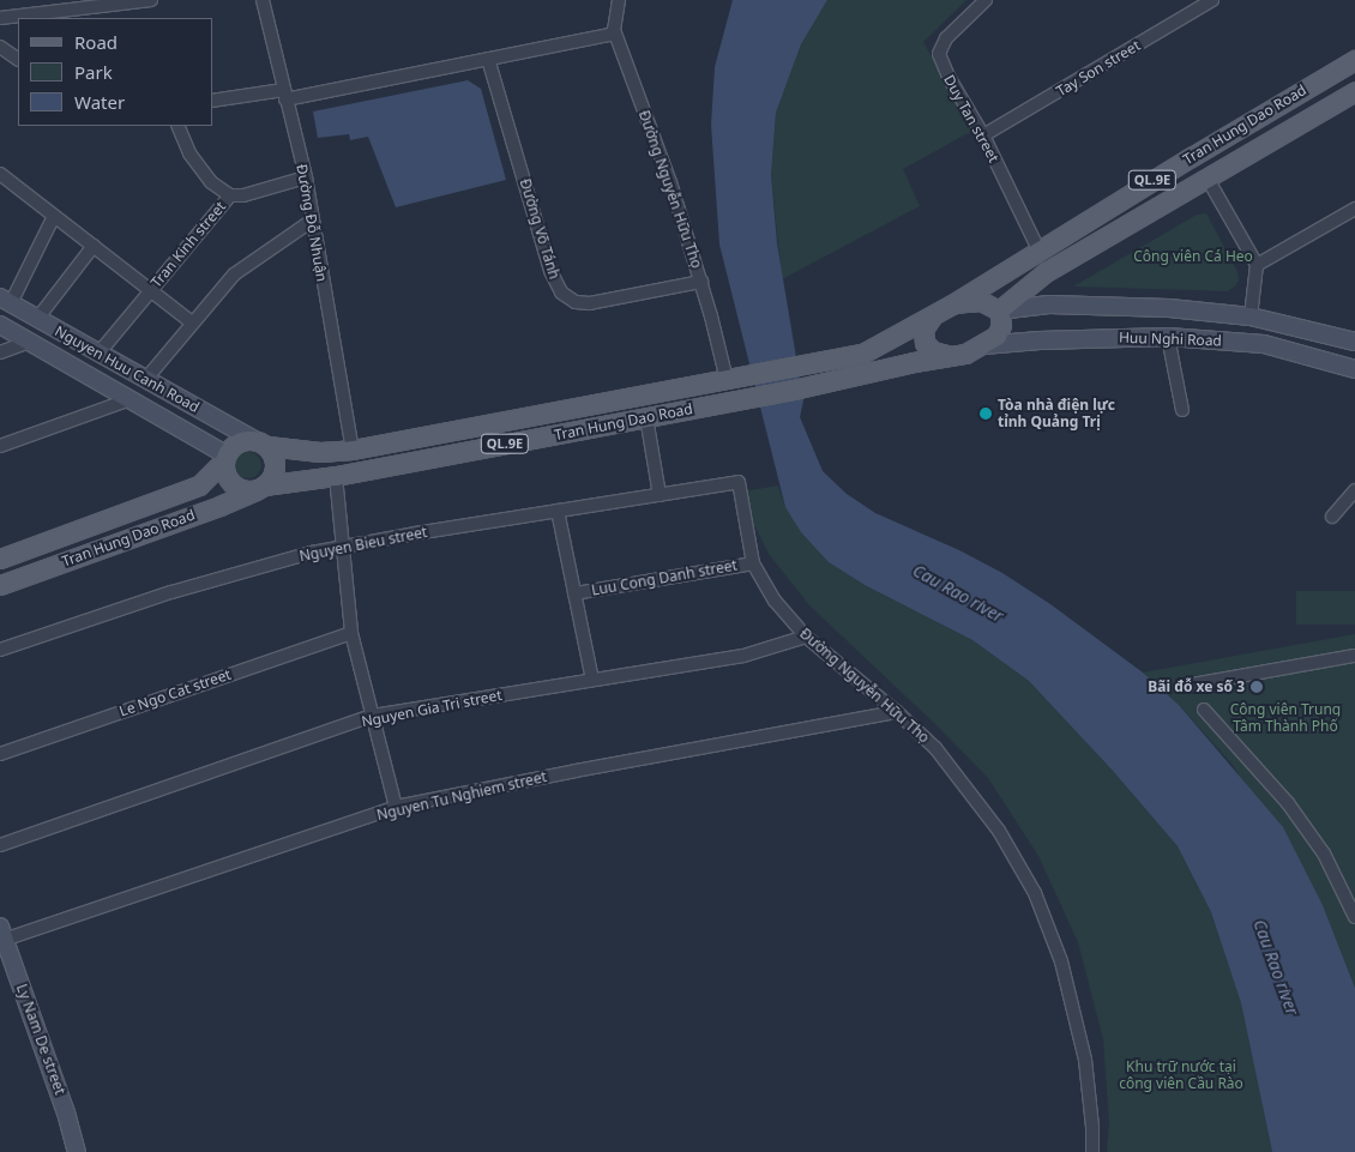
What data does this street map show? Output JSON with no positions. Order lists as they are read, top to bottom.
{
  "streets": {
    "main road": [
      "Tran Hung Dao Road",
      "QL.9E",
      "Huu Nghi Road",
      "Nguyen Huu Canh Road",
      "Ly Nam De street"
    ],
    "street": [
      "Tay Son street",
      "Duy Tan street",
      "Đường Nguyễn Hữu Thọ",
      "Đường Đỗ Nhuận",
      "Đường Võ Tánh",
      "Tran Kinh street",
      "Nguyen Bieu street",
      "Luu Cong Danh street",
      "Le Ngo Cat street",
      "Nguyen Gia Tri street",
      "Nguyen Tu Nghiem street"
    ]
  },
  "crossings": [
    ["Tay Son street", "Duy Tan street"],
    ["Duy Tan street", "Tran Hung Dao Road"],
    ["Tran Hung Dao Road", "Đường Nguyễn Hữu Thọ"],
    ["Tran Hung Dao Road", "Đường Đỗ Nhuận"],
    ["Tran Hung Dao Road", "Huu Nghi Road"],
    ["Tran Hung Dao Road", "Nguyen Huu Canh Road"],
    ["Đường Nguyễn Hữu Thọ", "Đường Võ Tánh"],
    ["Đường Nguyễn Hữu Thọ", "Nguyen Bieu street"],
    ["Đường Nguyễn Hữu Thọ", "Luu Cong Danh street"],
    ["Đường Nguyễn Hữu Thọ", "Nguyen Gia Tri street"],
    ["Đường Nguyễn Hữu Thọ", "Nguyen Tu Nghiem street"],
    ["Đường Đỗ Nhuận", "Tran Kinh street"],
    ["Nguyen Tu Nghiem street", "Ly Nam De street"]
  ],
  "water": ["Cau Rao river"],
  "parks": ["Công viên Cá Heo", "Công viên Trung Tâm Thành Phố", "Khu trữ nước tại công viên Cầu Rào"],
  "places": ["Tòa nhà điện lực tỉnh Quảng Trị", "Bãi đỗ xe số 3"],
  "legend": ["Road", "Park", "Water"]
}
